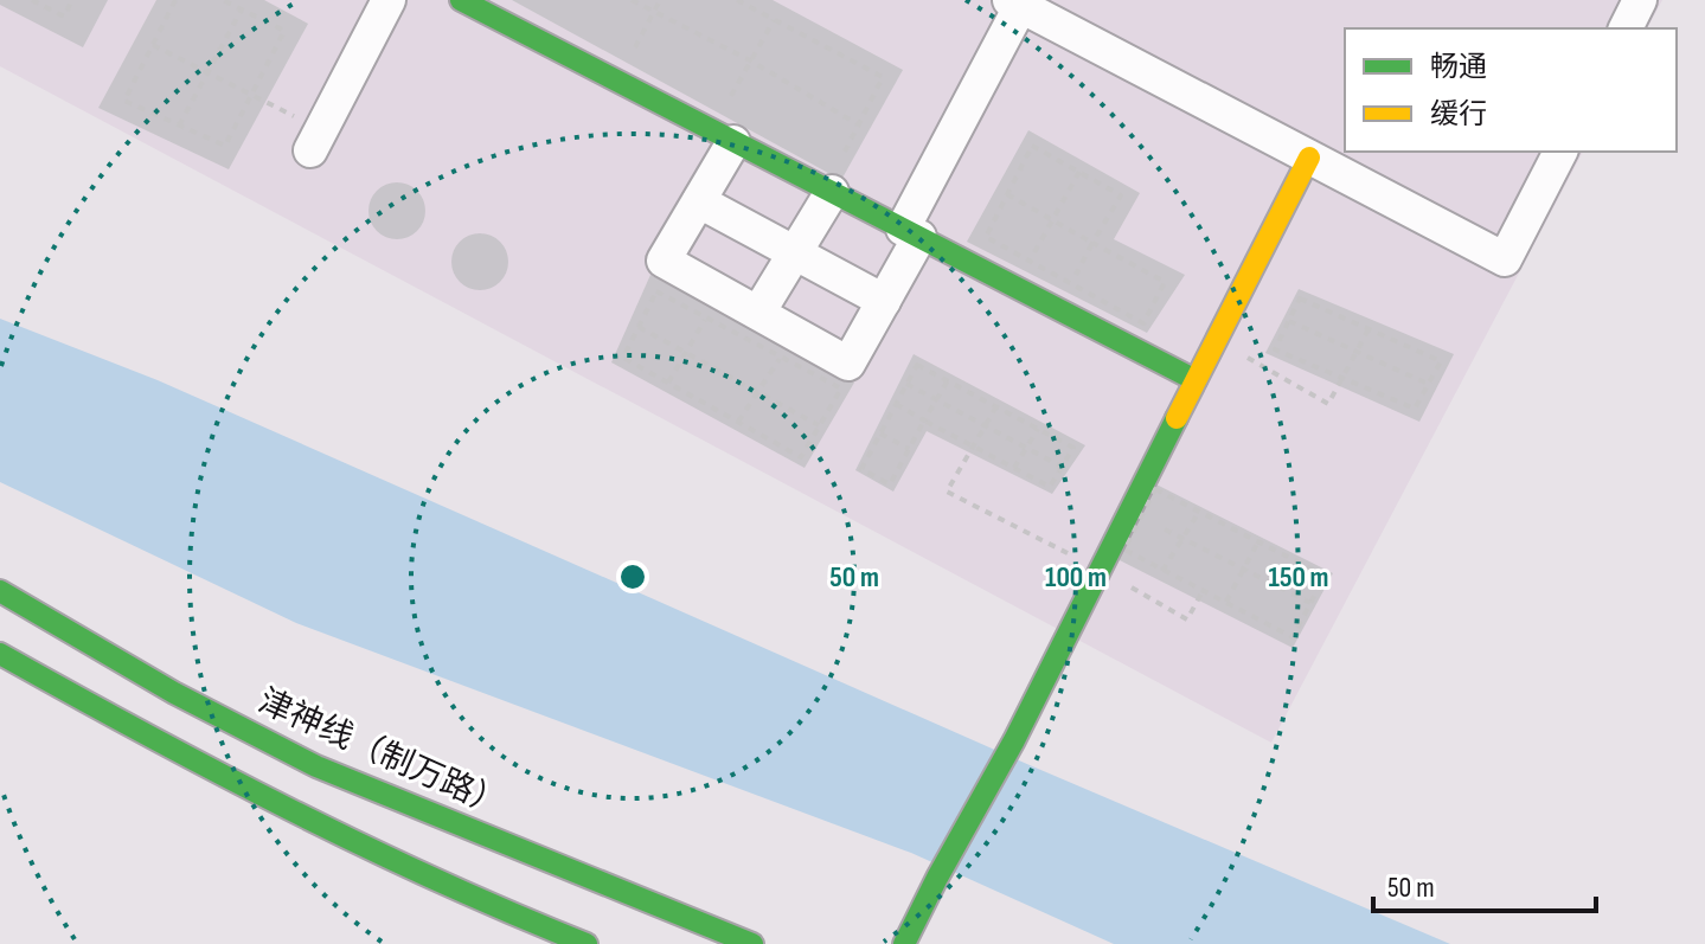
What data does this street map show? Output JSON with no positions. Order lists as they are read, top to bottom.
{
  "streets": {
    "main road": ["津神线（制万路）"]
  },
  "legend": ["畅通", "缓行"],
  "scale_bar": "50 m",
  "rings": ["50 m", "100 m", "150 m"]
}
